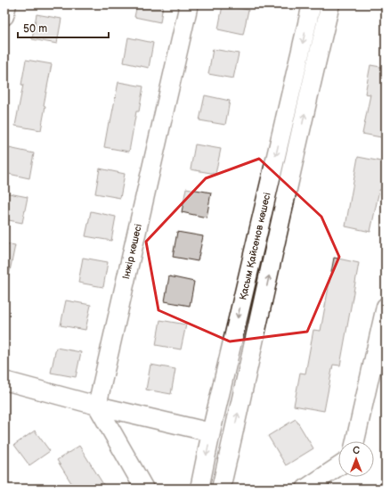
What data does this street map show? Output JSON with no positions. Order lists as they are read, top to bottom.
{
  "streets": {
    "street": ["Қасым Қайсенов көшесі", "Інжір көшесі"]
  },
  "scale_bar": "50 m",
  "north": "top"
}
